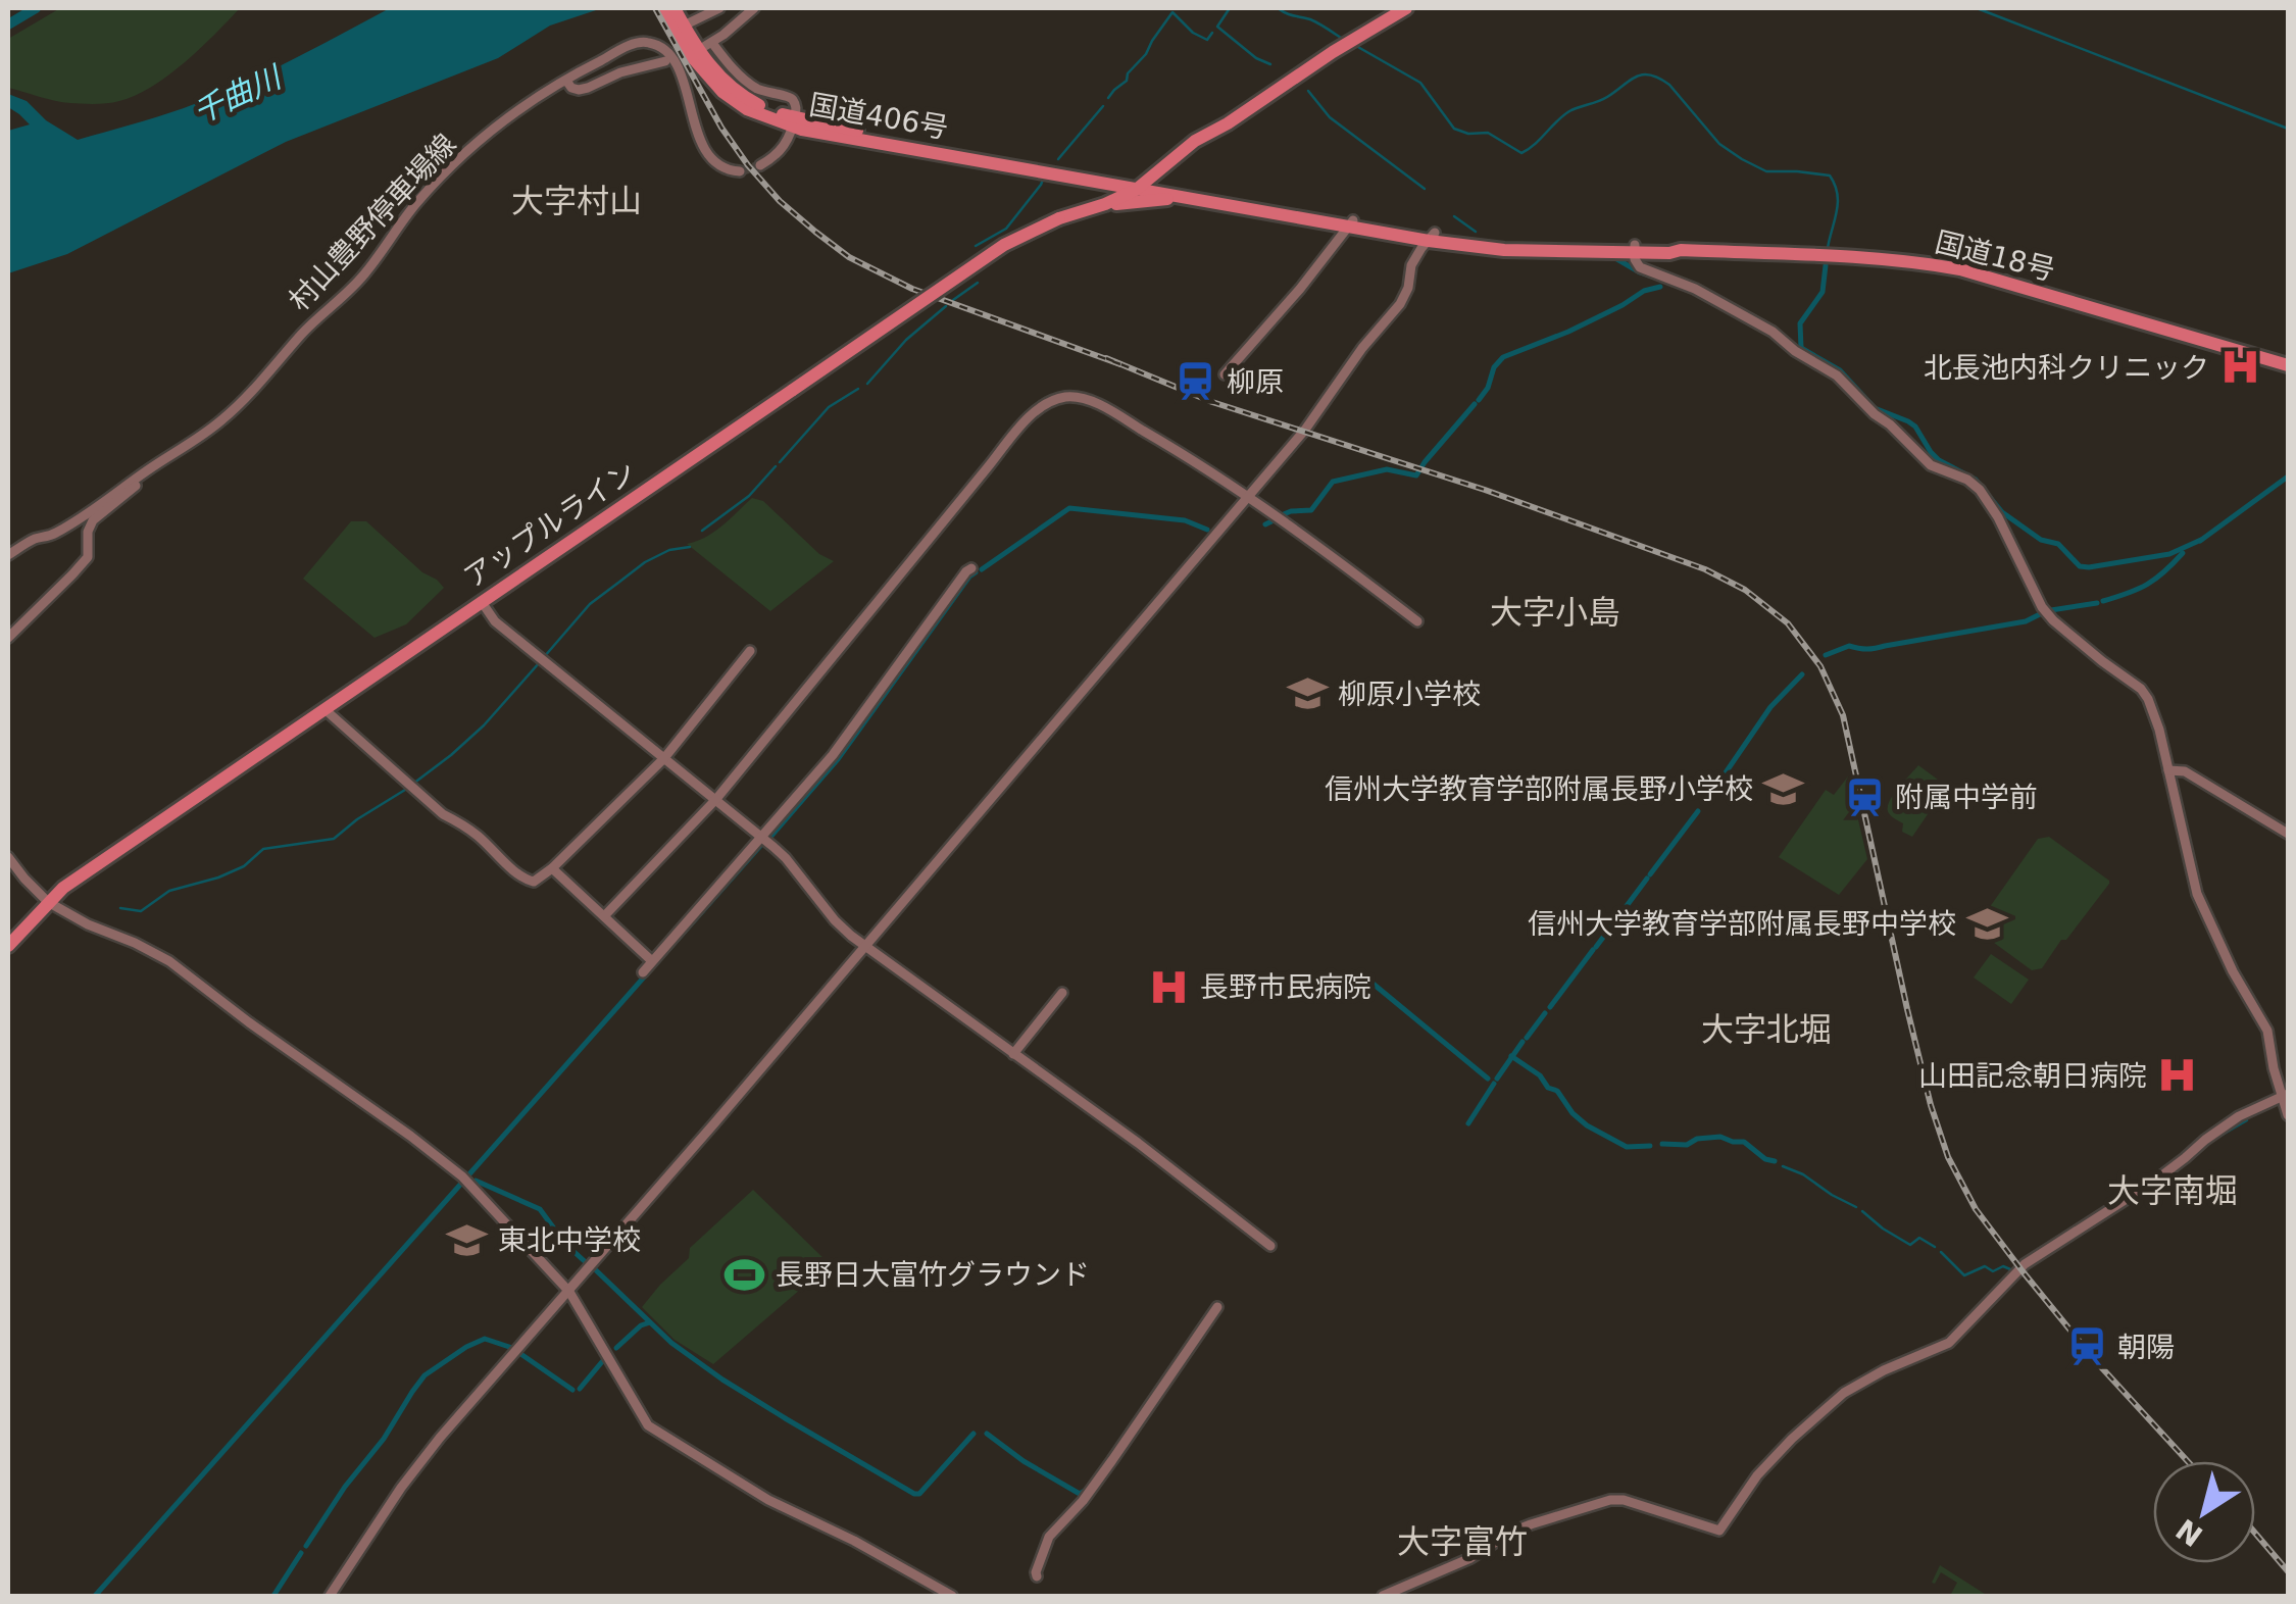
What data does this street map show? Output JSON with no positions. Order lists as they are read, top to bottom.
{
  "streets": {
    "highway": ["国道406号", "国道18号", "アップルライン"],
    "street": ["村山豊野停車場線"]
  },
  "crossings": [
    ["国道406号", "国道18号"],
    ["国道406号", "アップルライン"],
    ["国道18号", "アップルライン"]
  ],
  "districts": [
    "大字村山",
    "大字小島",
    "大字北堀",
    "大字南堀",
    "大字富竹"
  ],
  "water": ["千曲川"],
  "places": {
    "hospital": ["北長池内科クリニック", "長野市民病院", "山田記念朝日病院"],
    "station": ["柳原", "附属中学前", "朝陽"],
    "school or university": [
      "柳原小学校",
      "信州大学教育学部附属長野小学校",
      "信州大学教育学部附属長野中学校",
      "東北中学校"
    ],
    "sports": ["長野日大富竹グラウンド"]
  },
  "north": "bottom left"
}
